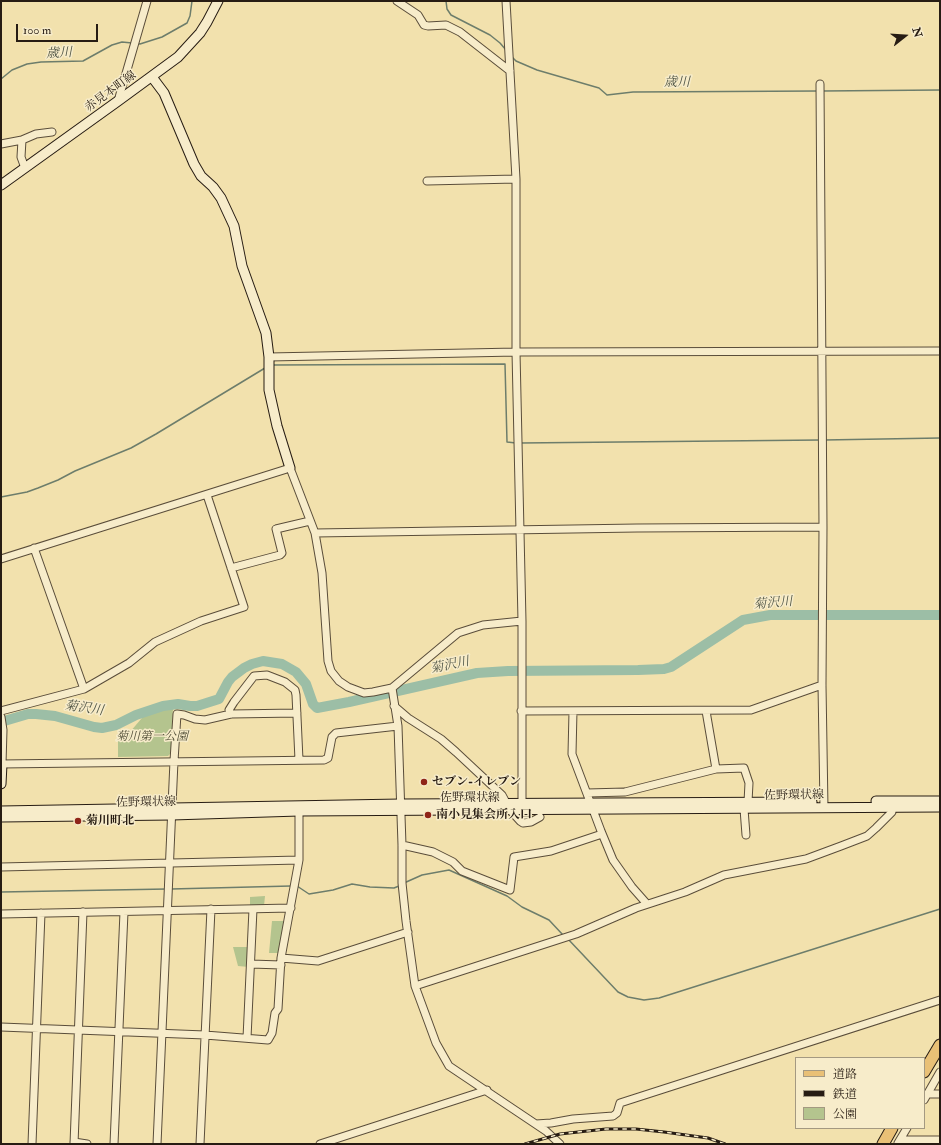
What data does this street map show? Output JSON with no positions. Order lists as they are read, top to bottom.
{
  "streets": {
    "main road": ["赤見本町線", "佐野環状線"]
  },
  "water": ["歳川", "菊沢川"],
  "parks": ["菊川第一公園"],
  "places": ["セブン-イレブン", "南小見集会所入口", "菊川町北"],
  "legend": ["道路", "鉄道", "公園"],
  "scale_bar": "100 m",
  "north": "right"
}
